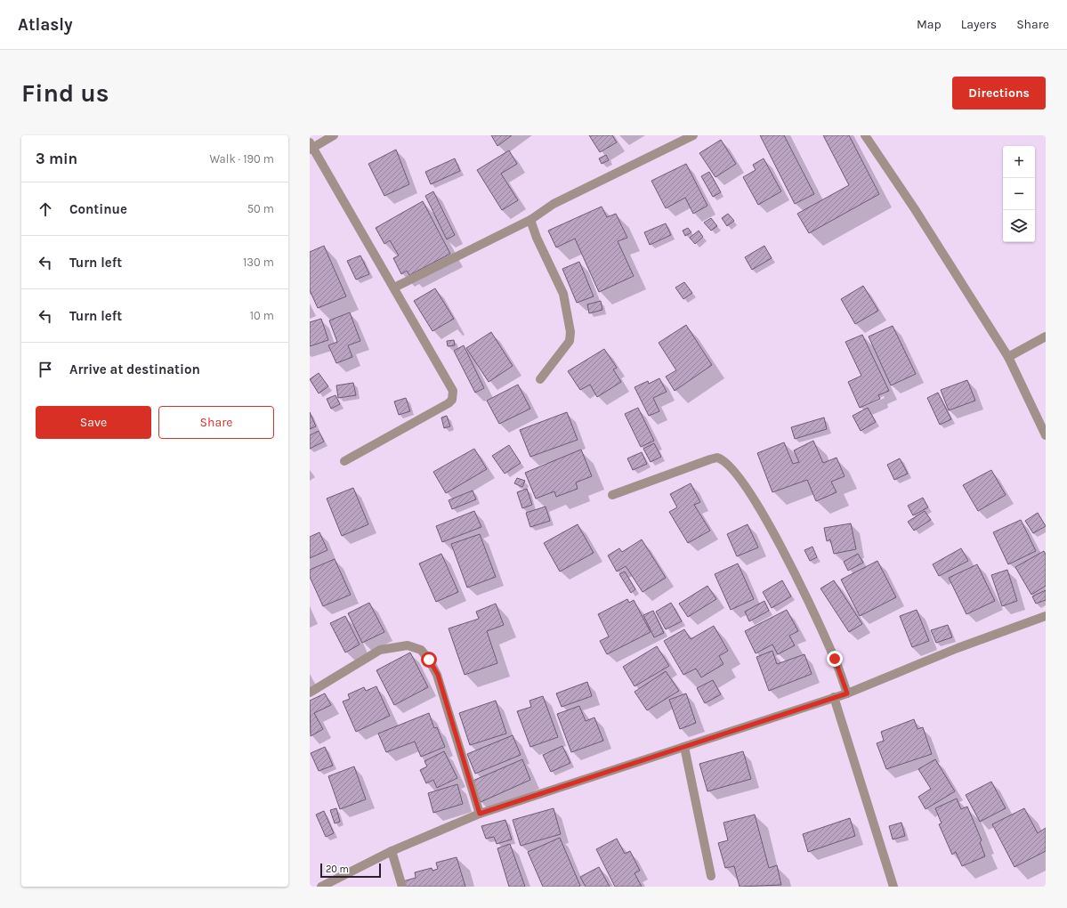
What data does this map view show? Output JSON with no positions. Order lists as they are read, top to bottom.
{
  "scale_bar": "20 m",
  "page": {
    "header": "Atlasly",
    "nav": ["Map", "Layers", "Share"],
    "buttons": [
      "Directions",
      ["Save", "Share"]
    ],
    "title": "Find us",
    "heading": ["3 min", "Walk · 190 m"],
    "map_buttons": ["+", "−"],
    "list": [
      ["Continue", "50 m"],
      ["Turn left", "130 m"],
      ["Turn left", "10 m"],
      "Arrive at destination"
    ],
    "scale": "20 m"
  }
}
